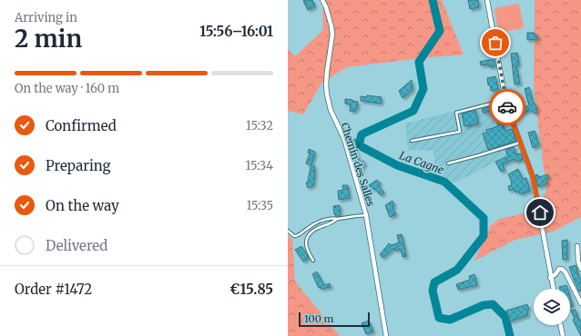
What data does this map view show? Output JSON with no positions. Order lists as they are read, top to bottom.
{
  "streets": {
    "street": ["Chemin des Salles"]
  },
  "water": ["La Cagne"],
  "scale_bar": "100 m",
  "page": {
    "heading": ["2 min", "Arriving in", "15:56–16:01"],
    "panel": ["Order #1472", "€15.85"],
    "bar": "On the way · 160 m",
    "list": [
      ["Confirmed", "15:32"],
      ["Preparing", "15:34"],
      ["On the way", "15:35"],
      "Delivered"
    ],
    "scale": "100 m"
  }
}
